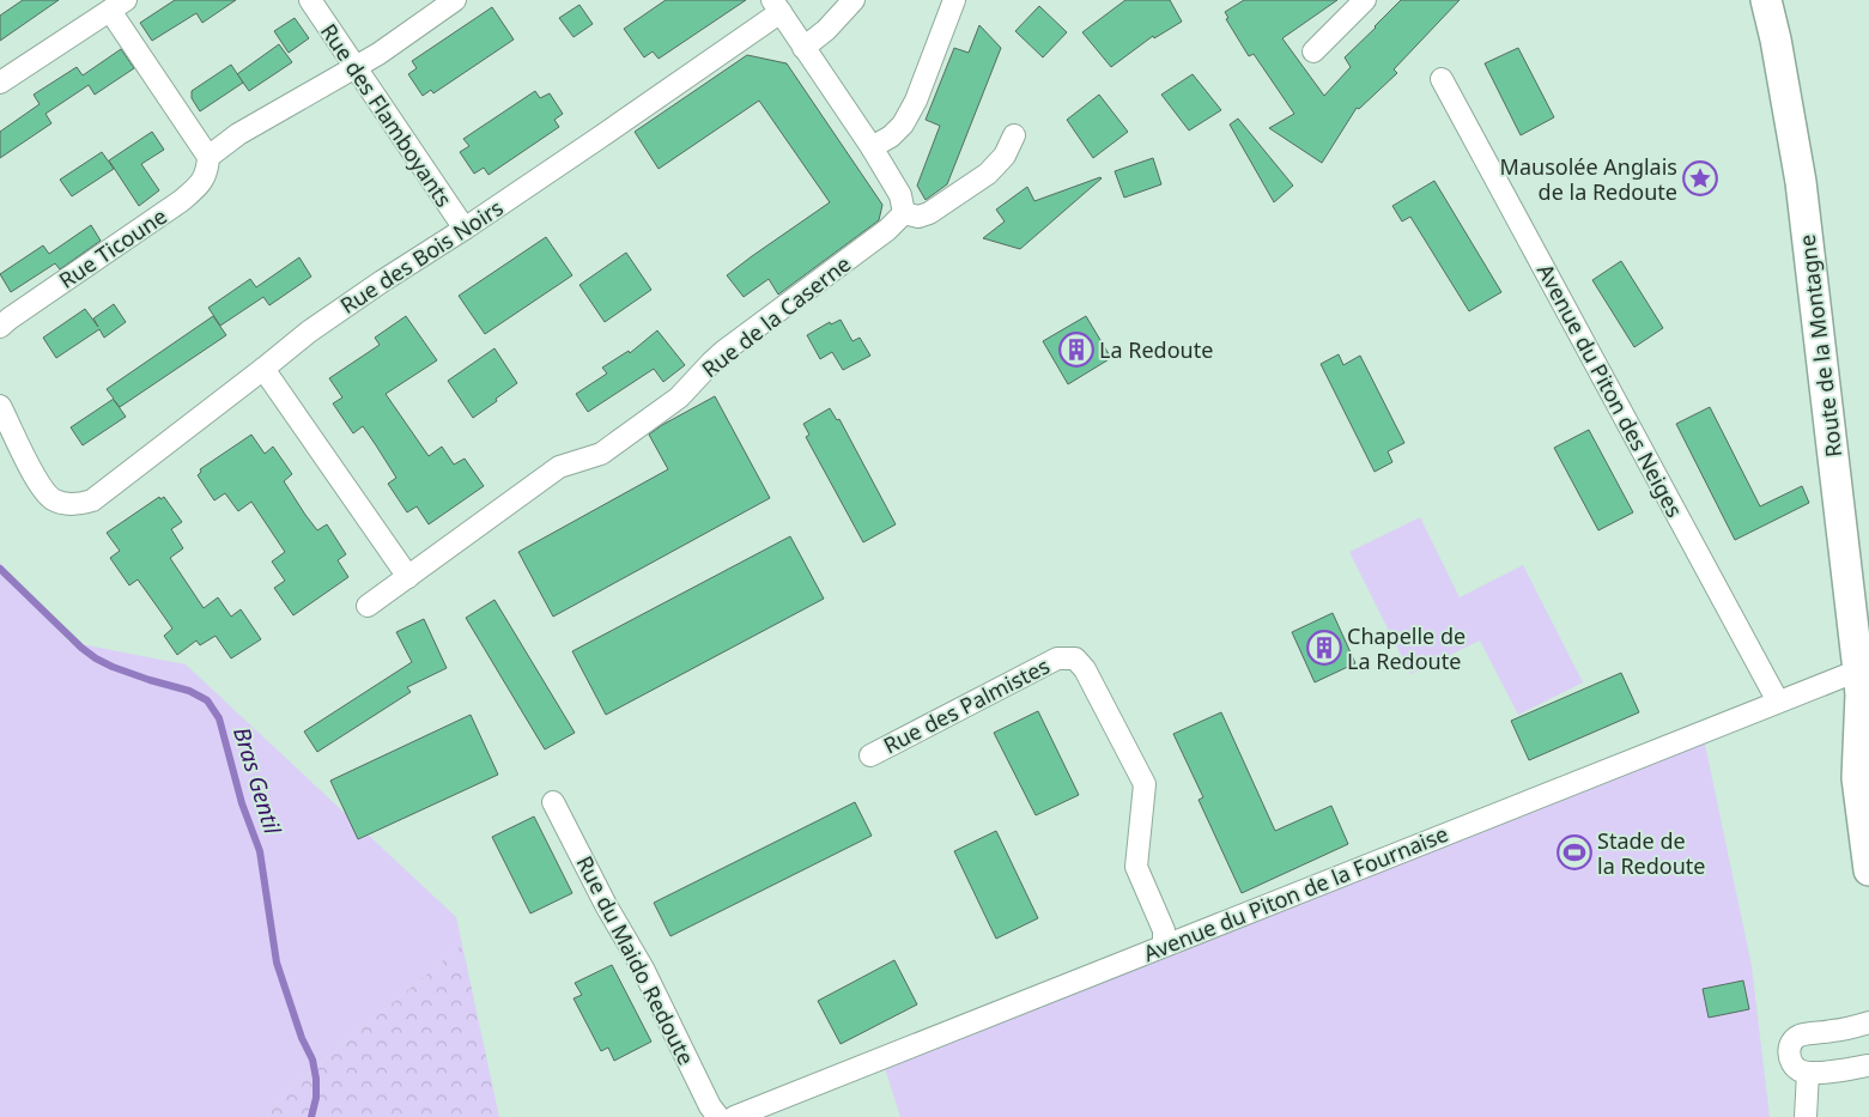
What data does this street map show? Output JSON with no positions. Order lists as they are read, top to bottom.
{
  "streets": {
    "main road": ["Route de la Montagne"],
    "street": [
      "Rue des Flamboyants",
      "Rue Ticoune",
      "Rue des Bois Noirs",
      "Rue de la Caserne",
      "Avenue du Piton des Neiges",
      "Rue des Palmistes",
      "Avenue du Piton de la Fournaise",
      "Rue du Maido Redoute"
    ]
  },
  "crossings": [
    ["Rue des Flamboyants", "Rue des Bois Noirs"],
    ["Route de la Montagne", "Avenue du Piton de la Fournaise"],
    ["Avenue du Piton des Neiges", "Avenue du Piton de la Fournaise"],
    ["Rue des Palmistes", "Avenue du Piton de la Fournaise"]
  ],
  "water": ["Bras Gentil"],
  "places": {
    "place": ["Mausolée Anglais de la Redoute"],
    "building": ["La Redoute", "Chapelle de La Redoute"],
    "sports": ["Stade de la Redoute"]
  }
}
